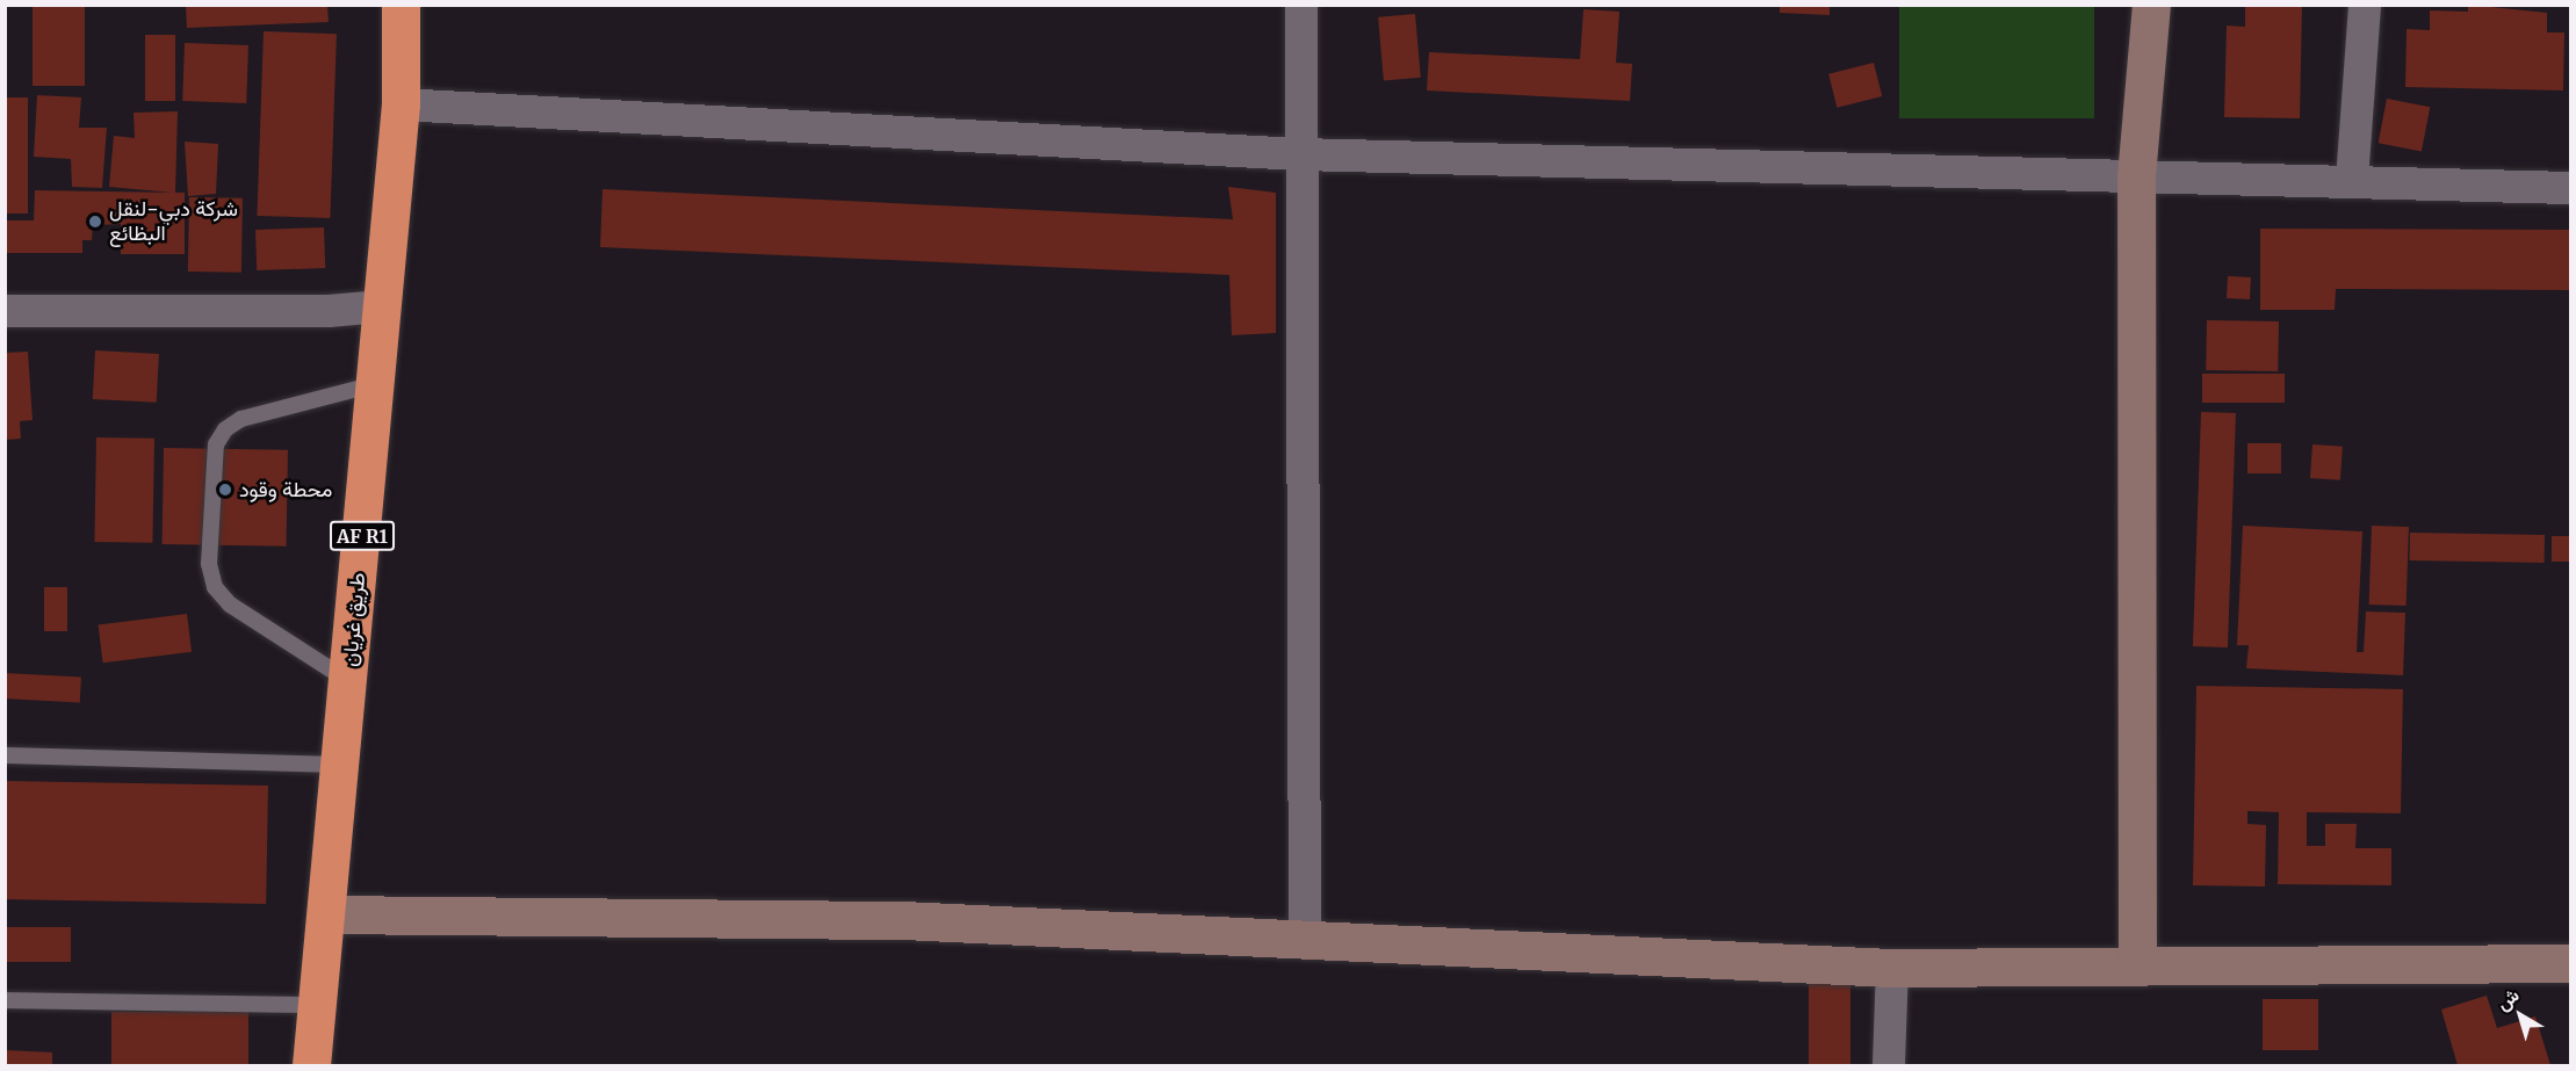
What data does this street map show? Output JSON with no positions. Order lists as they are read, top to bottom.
{
  "streets": {
    "highway": ["AF R1", "طريق غريان"]
  },
  "places": ["شركة دبي-لنقل البظائع", "محطة وقود"],
  "north": "top left"
}
